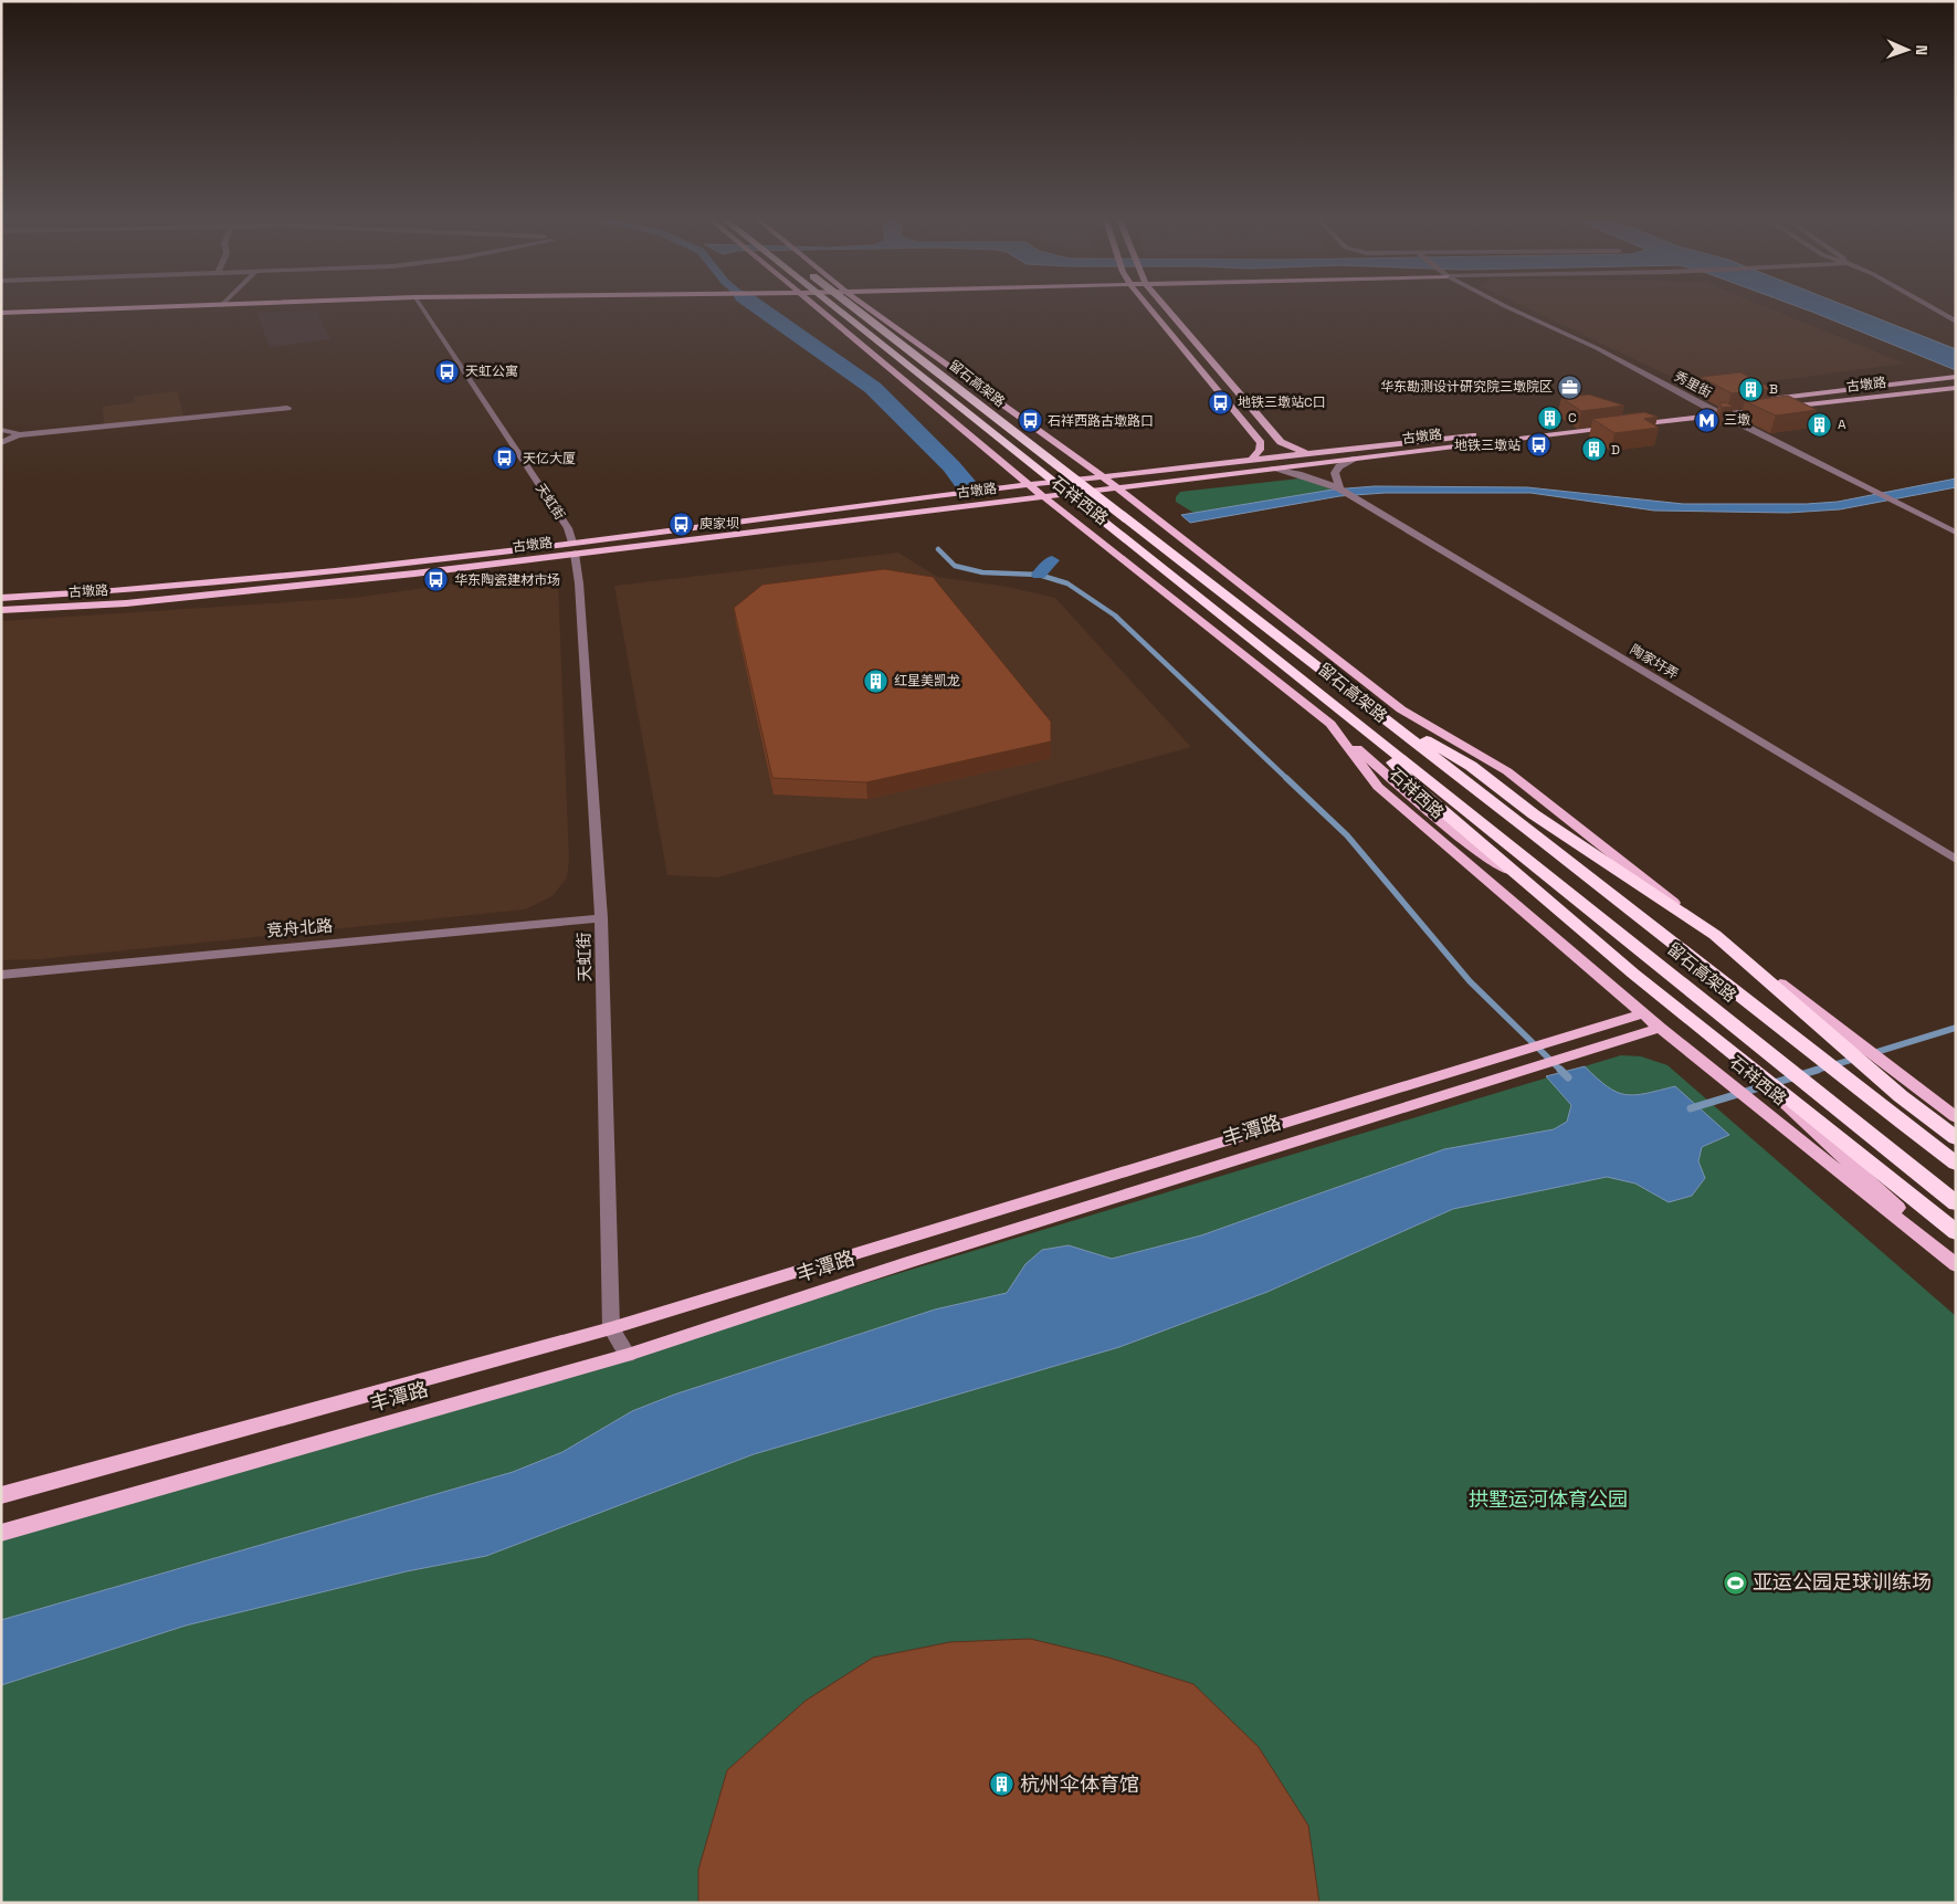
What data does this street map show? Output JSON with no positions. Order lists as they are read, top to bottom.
{
  "streets": {
    "highway": ["留石高架路"],
    "main road": ["古墩路", "石祥西路", "丰潭路"],
    "street": [
      "秀里街",
      "天虹街",
      "陶家圩弄",
      "竞舟北路"
    ]
  },
  "crossings": [
    ["秀里街", "古墩路"],
    ["古墩路", "石祥西路"],
    ["古墩路", "天虹街"],
    ["古墩路", "陶家圩弄"],
    ["石祥西路", "丰潭路"],
    ["天虹街", "竞舟北路"],
    ["天虹街", "丰潭路"]
  ],
  "parks": ["拱墅运河体育公园"],
  "places": {
    "bus stop": [
      "天虹公寓",
      "地铁三墩站C口",
      "石祥西路古墩路口",
      "地铁三墩站",
      "天亿大厦",
      "庾家坝",
      "华东陶瓷建材市场"
    ],
    "office": ["华东勘测设计研究院三墩院区"],
    "building": [
      "B",
      "C",
      "A",
      "D",
      "红星美凯龙",
      "杭州伞体育馆"
    ],
    "metro station": ["三墩"],
    "sports": ["亚运公园足球训练场"]
  },
  "north": "right"
}
